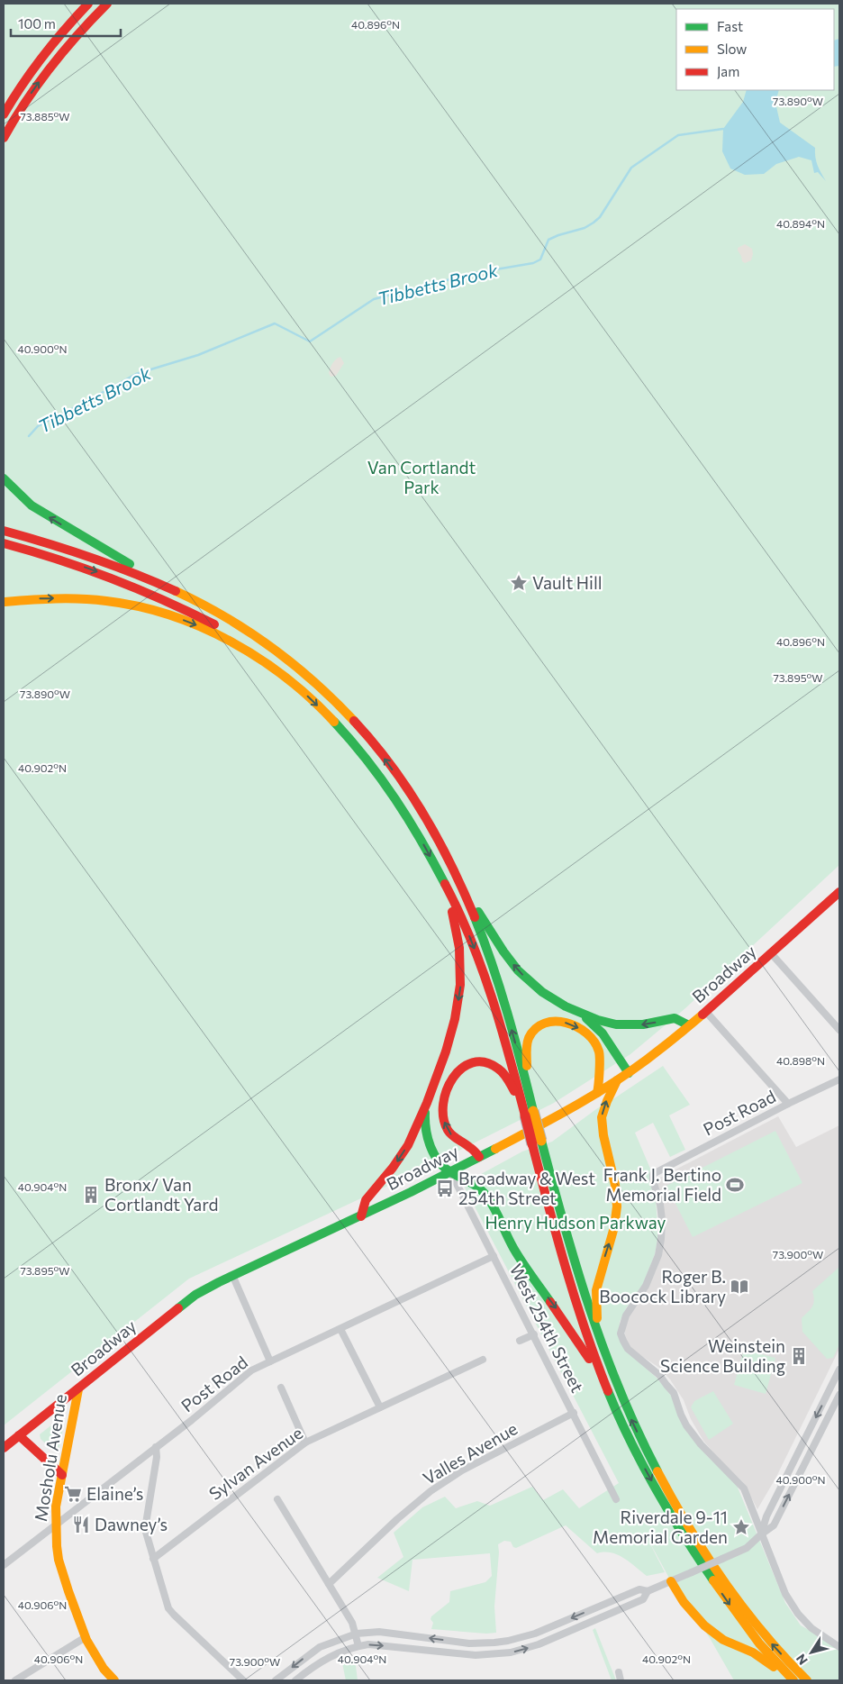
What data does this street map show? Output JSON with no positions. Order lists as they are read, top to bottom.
{
  "streets": {
    "main road": ["Broadway", "Mosholu Avenue"],
    "street": [
      "Post Road",
      "West 254th Street",
      "Valles Avenue",
      "Sylvan Avenue"
    ]
  },
  "crossings": [
    ["Broadway", "West 254th Street"],
    ["Broadway", "Mosholu Avenue"],
    ["Post Road", "West 254th Street"],
    ["Post Road", "Mosholu Avenue"],
    ["West 254th Street", "Valles Avenue"]
  ],
  "water": ["Tibbetts Brook"],
  "parks": ["Van Cortlandt Park", "Henry Hudson Parkway"],
  "places": {
    "place": ["Vault Hill", "Riverdale 9-11 Memorial Garden"],
    "sports": ["Frank J. Bertino Memorial Field"],
    "bus stop": ["Broadway & West 254th Street"],
    "building": ["Bronx/ Van Cortlandt Yard", "Weinstein Science Building"],
    "library": ["Roger B. Boocock Library"],
    "supermarket": ["Elaine’s"],
    "restaurant": ["Dawney’s"]
  },
  "legend": ["Fast", "Slow", "Jam"],
  "scale_bar": "100 m",
  "north": "bottom left",
  "coordinates": [
    "40.896°N",
    "73.890°W",
    "73.885°W",
    "40.894°N",
    "40.900°N",
    "73.895°W",
    "40.902°N",
    "40.898°N",
    "40.904°N",
    "73.900°W",
    "40.906°N"
  ]
}
